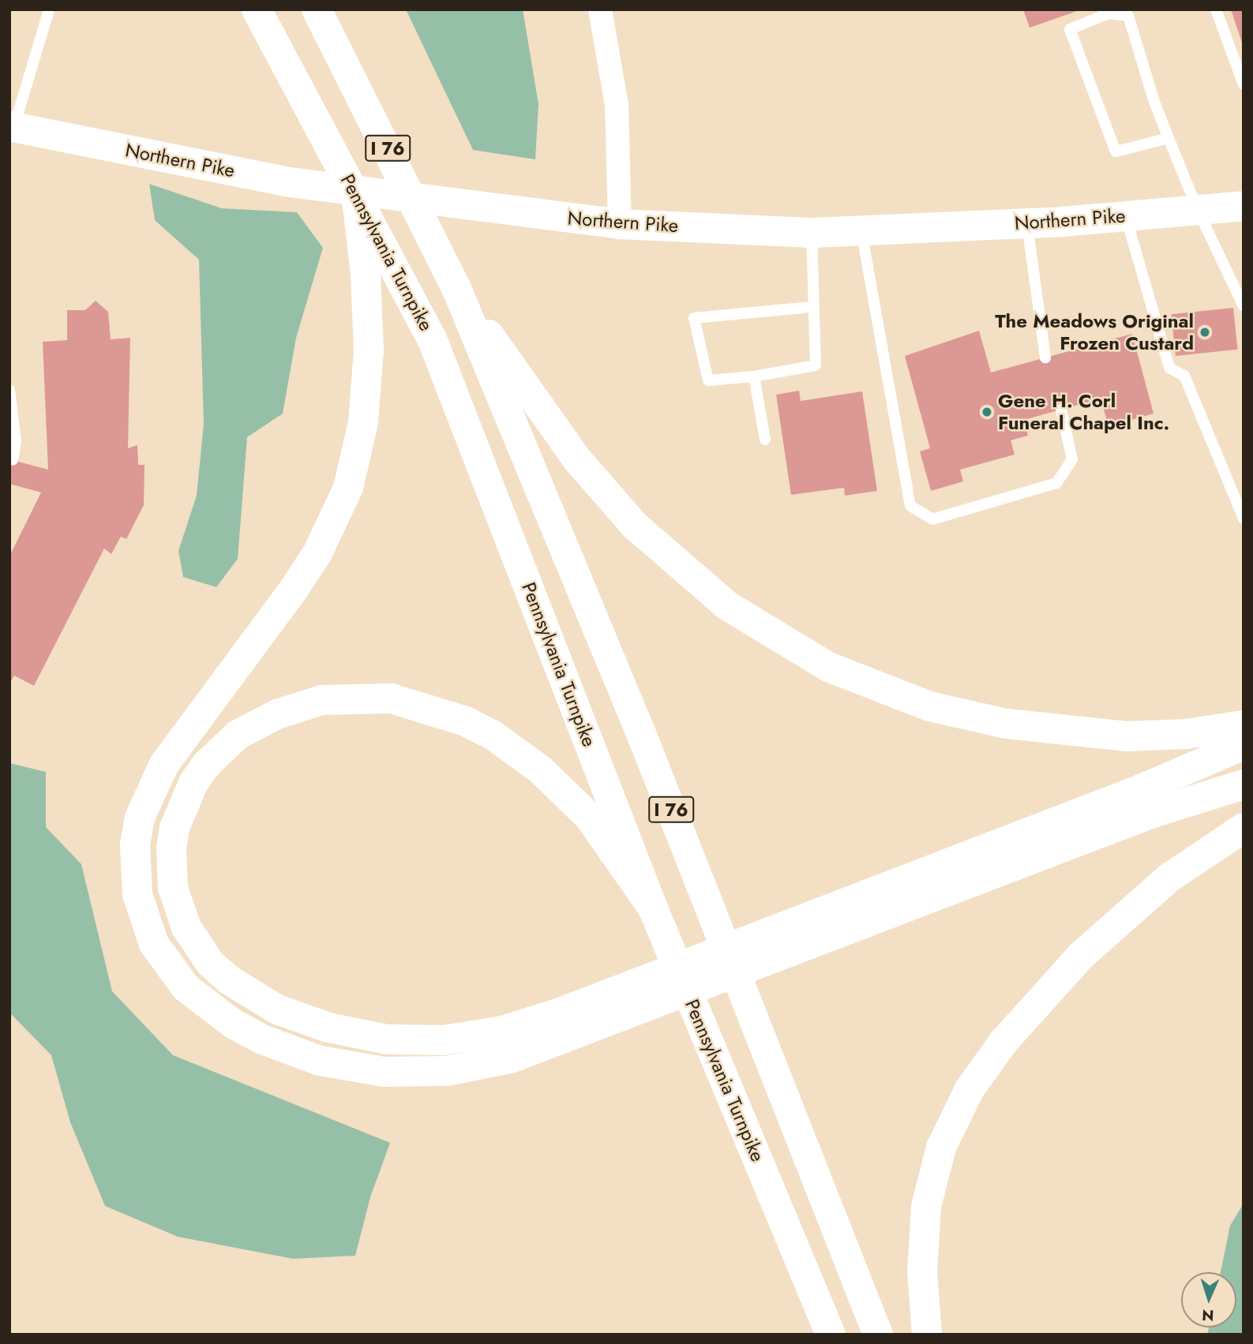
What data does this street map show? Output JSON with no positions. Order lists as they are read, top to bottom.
{
  "streets": {
    "main road": ["I 76", "Northern Pike", "Pennsylvania Turnpike"]
  },
  "places": ["The Meadows Original Frozen Custard", "Gene H. Corl Funeral Chapel Inc."],
  "north": "bottom"
}
